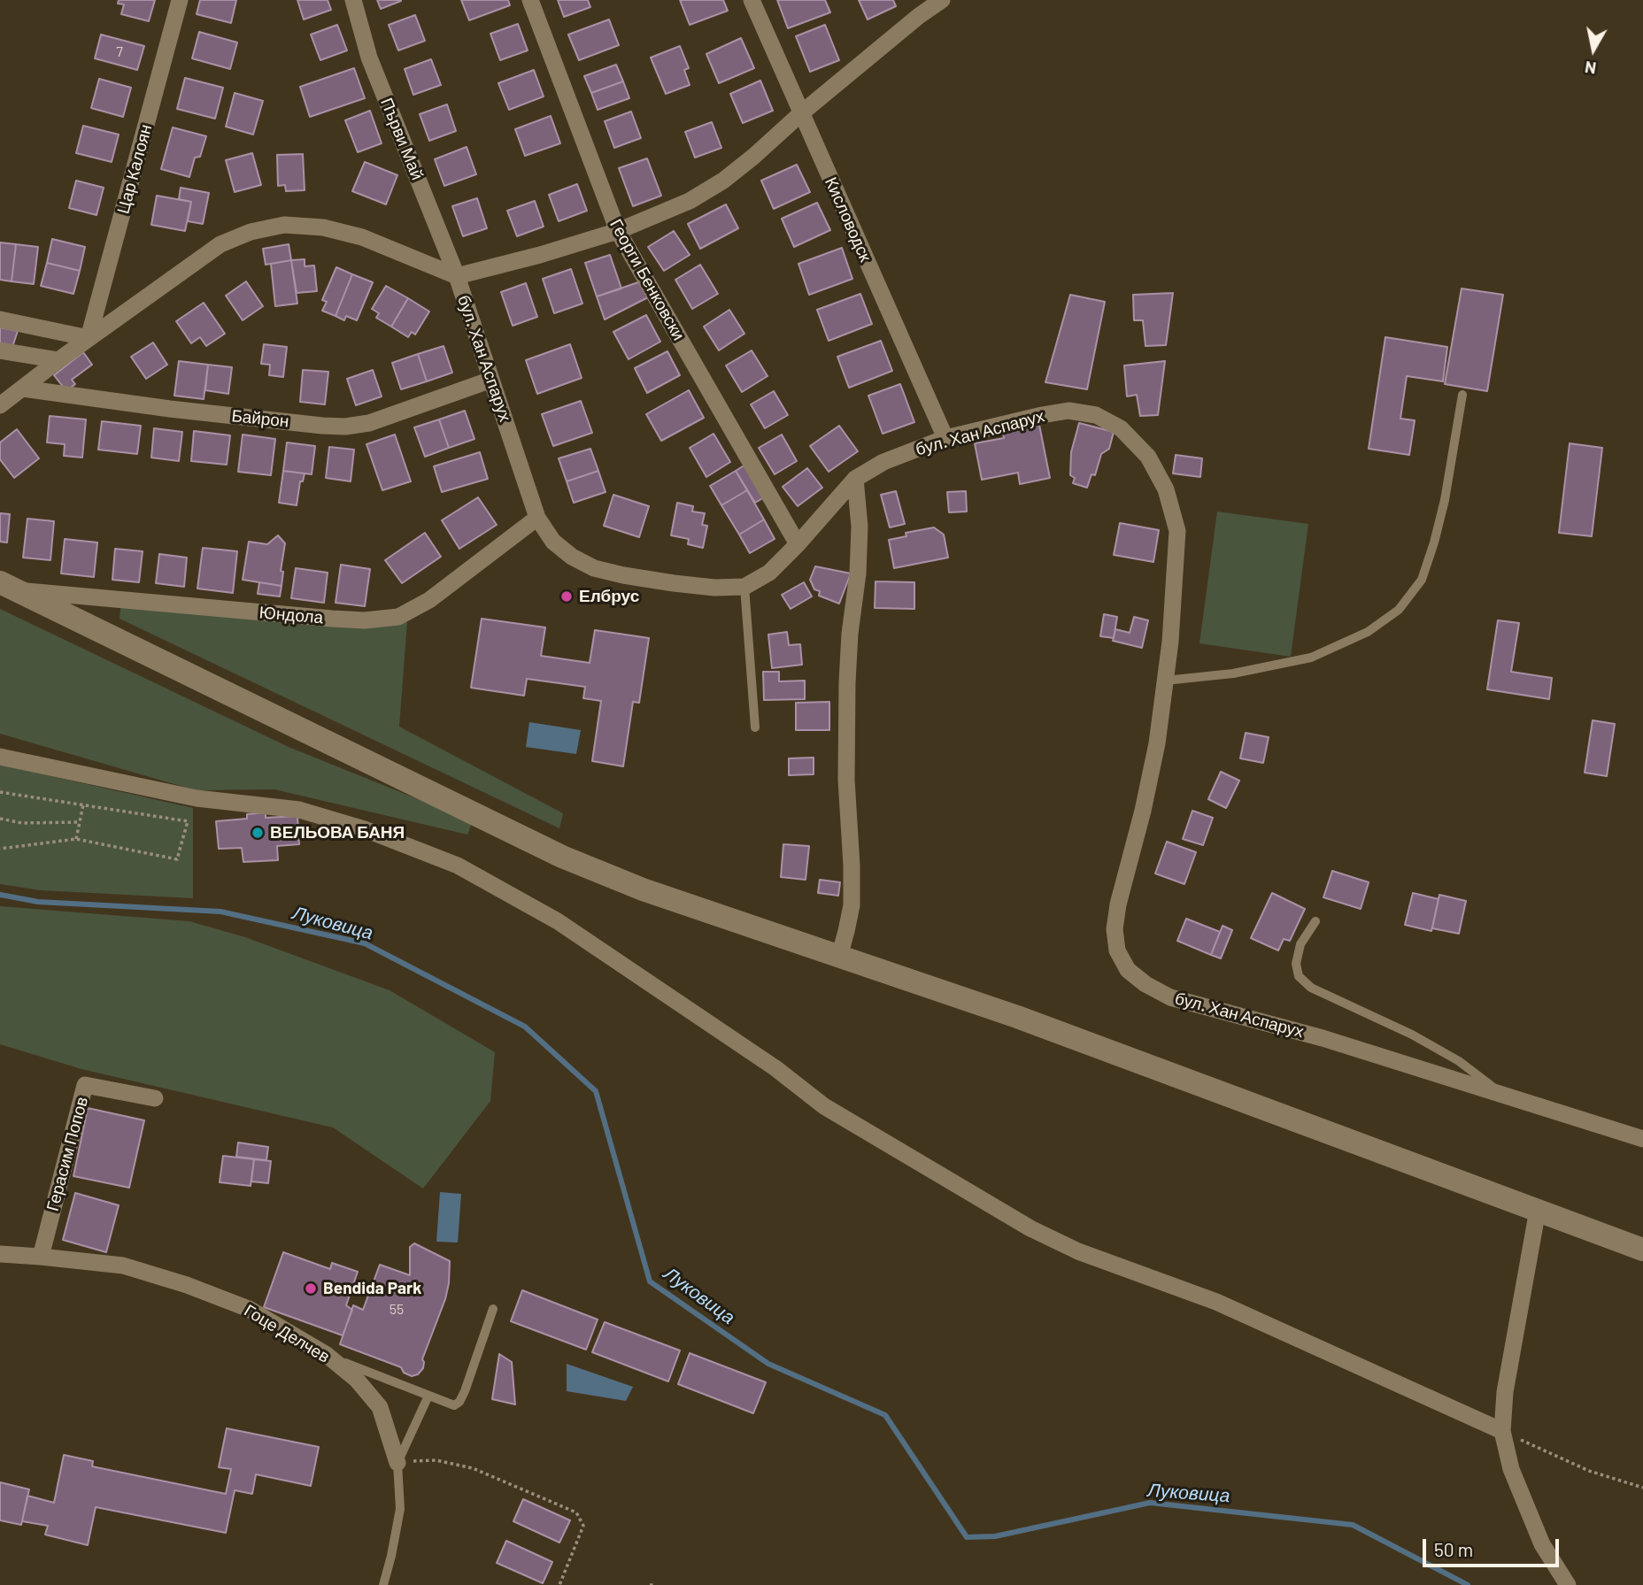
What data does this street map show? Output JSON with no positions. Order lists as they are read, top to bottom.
{
  "streets": {
    "main road": ["Юндола"],
    "street": [
      "Първи Май",
      "Цар Калоян",
      "Кисловодск",
      "Георги Бенковски",
      "бул. Хан Аспарух",
      "Байрон",
      "Герасим Попов",
      "Гоце Делчев"
    ]
  },
  "crossings": [
    ["Първи Май", "бул. Хан Аспарух"],
    ["Цар Калоян", "бул. Хан Аспарух"],
    ["Кисловодск", "бул. Хан Аспарух"],
    ["Георги Бенковски", "бул. Хан Аспарух"],
    ["бул. Хан Аспарух", "Байрон"],
    ["бул. Хан Аспарух", "Юндола"],
    ["Герасим Попов", "Гоце Делчев"]
  ],
  "water": ["Луковица"],
  "places": ["Елбрус", "ВЕЛЬОВА БАНЯ", "Bendida Park"],
  "house_numbers": ["7", "55"],
  "scale_bar": "50 m",
  "north": "bottom"
}
